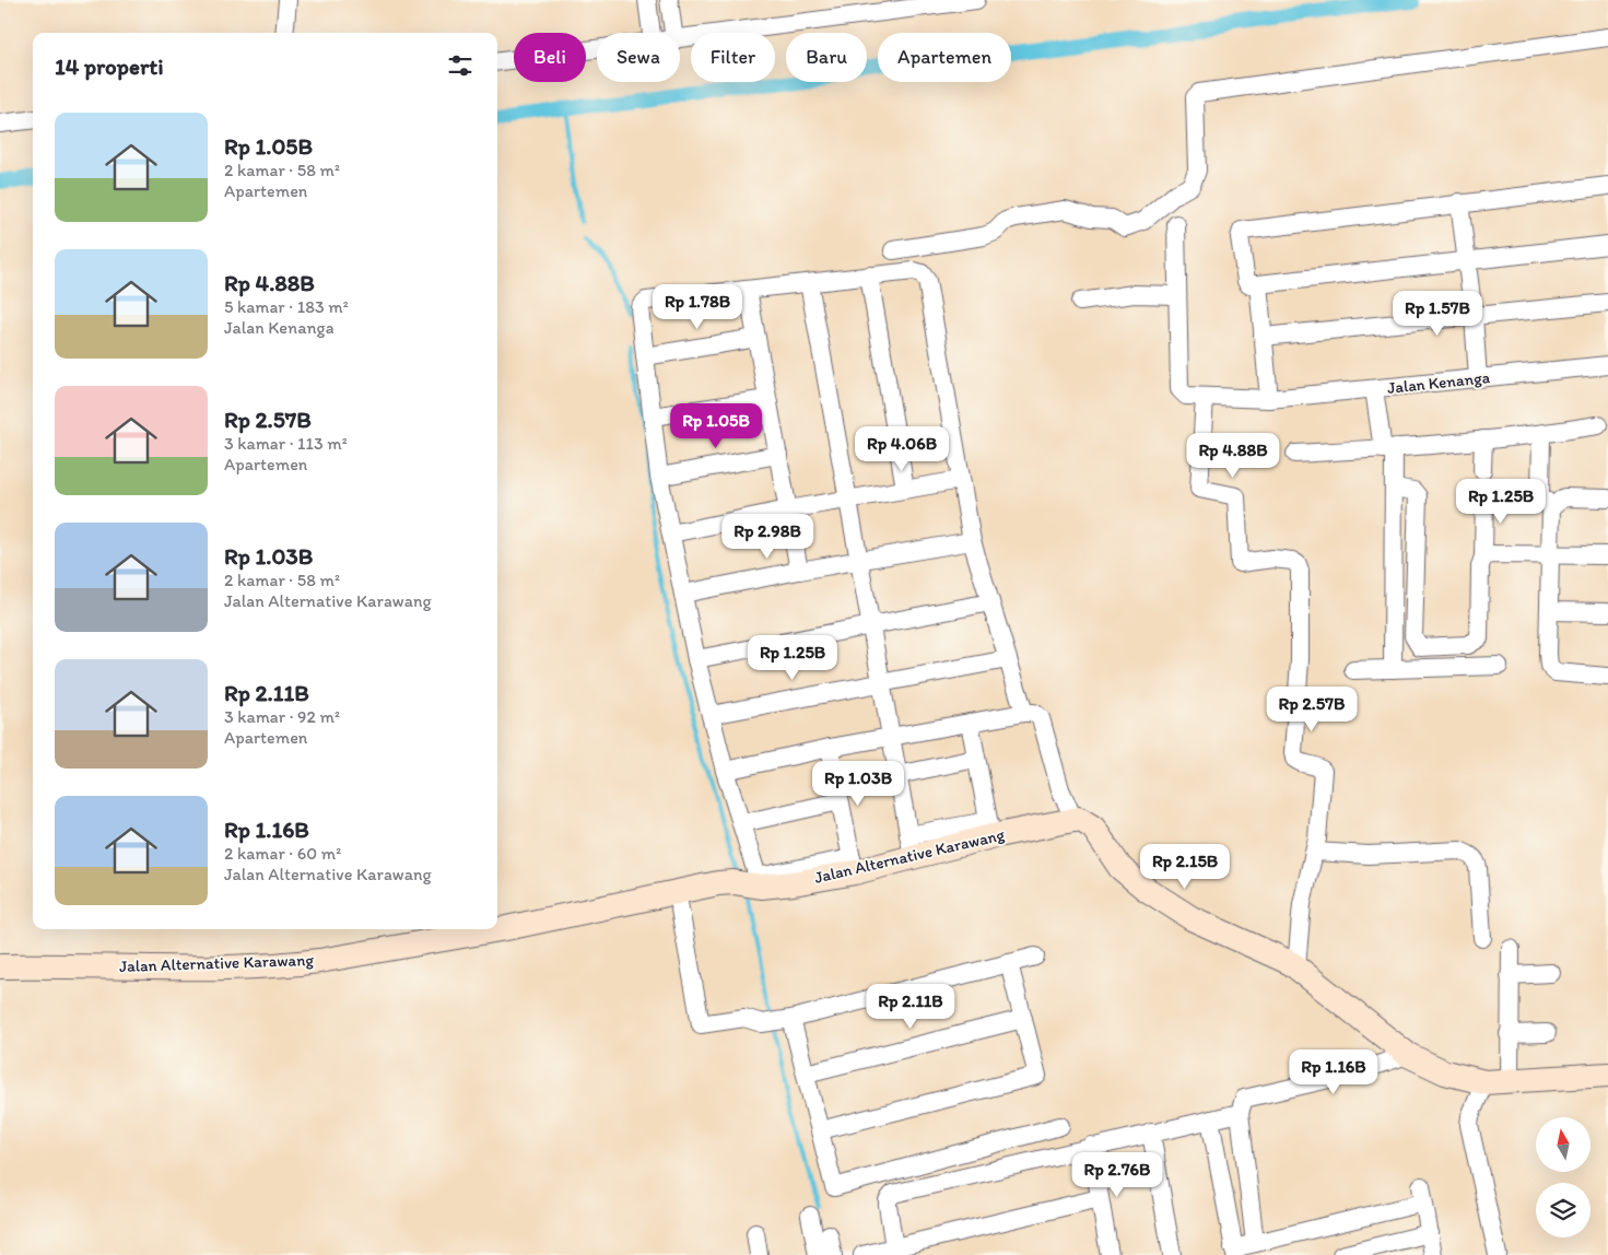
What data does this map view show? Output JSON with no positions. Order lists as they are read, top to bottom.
{
  "streets": {
    "street": ["Jalan Kenanga", "Jalan Alternative Karawang"]
  },
  "north": "top",
  "page": {
    "chip": [
      "Beli",
      "Sewa",
      "Filter",
      "Baru",
      "Apartemen"
    ],
    "heading": "14 properti",
    "list": [
      {
        "name": "Rp 1.05B",
        "note": "2 kamar · 58 m² · Apartemen"
      },
      {
        "name": "Rp 4.88B",
        "note": "5 kamar · 183 m² · Jalan Kenanga"
      },
      {
        "name": "Rp 2.57B",
        "note": "3 kamar · 113 m² · Apartemen"
      },
      {
        "name": "Rp 1.03B",
        "note": "2 kamar · 58 m² · Jalan Alternative Karawang"
      },
      {
        "name": "Rp 2.11B",
        "note": "3 kamar · 92 m² · Apartemen"
      },
      {
        "name": "Rp 1.16B",
        "note": "2 kamar · 60 m² · Jalan Alternative Karawang"
      }
    ],
    "price": [
      "Rp 1.78B",
      "Rp 1.57B",
      "Rp 1.05B",
      "Rp 4.06B",
      "Rp 4.88B",
      "Rp 1.25B",
      "Rp 2.98B",
      "Rp 1.25B",
      "Rp 2.57B",
      "Rp 1.03B",
      "Rp 2.15B",
      "Rp 2.11B",
      "Rp 1.16B",
      "Rp 2.76B"
    ]
  }
}
